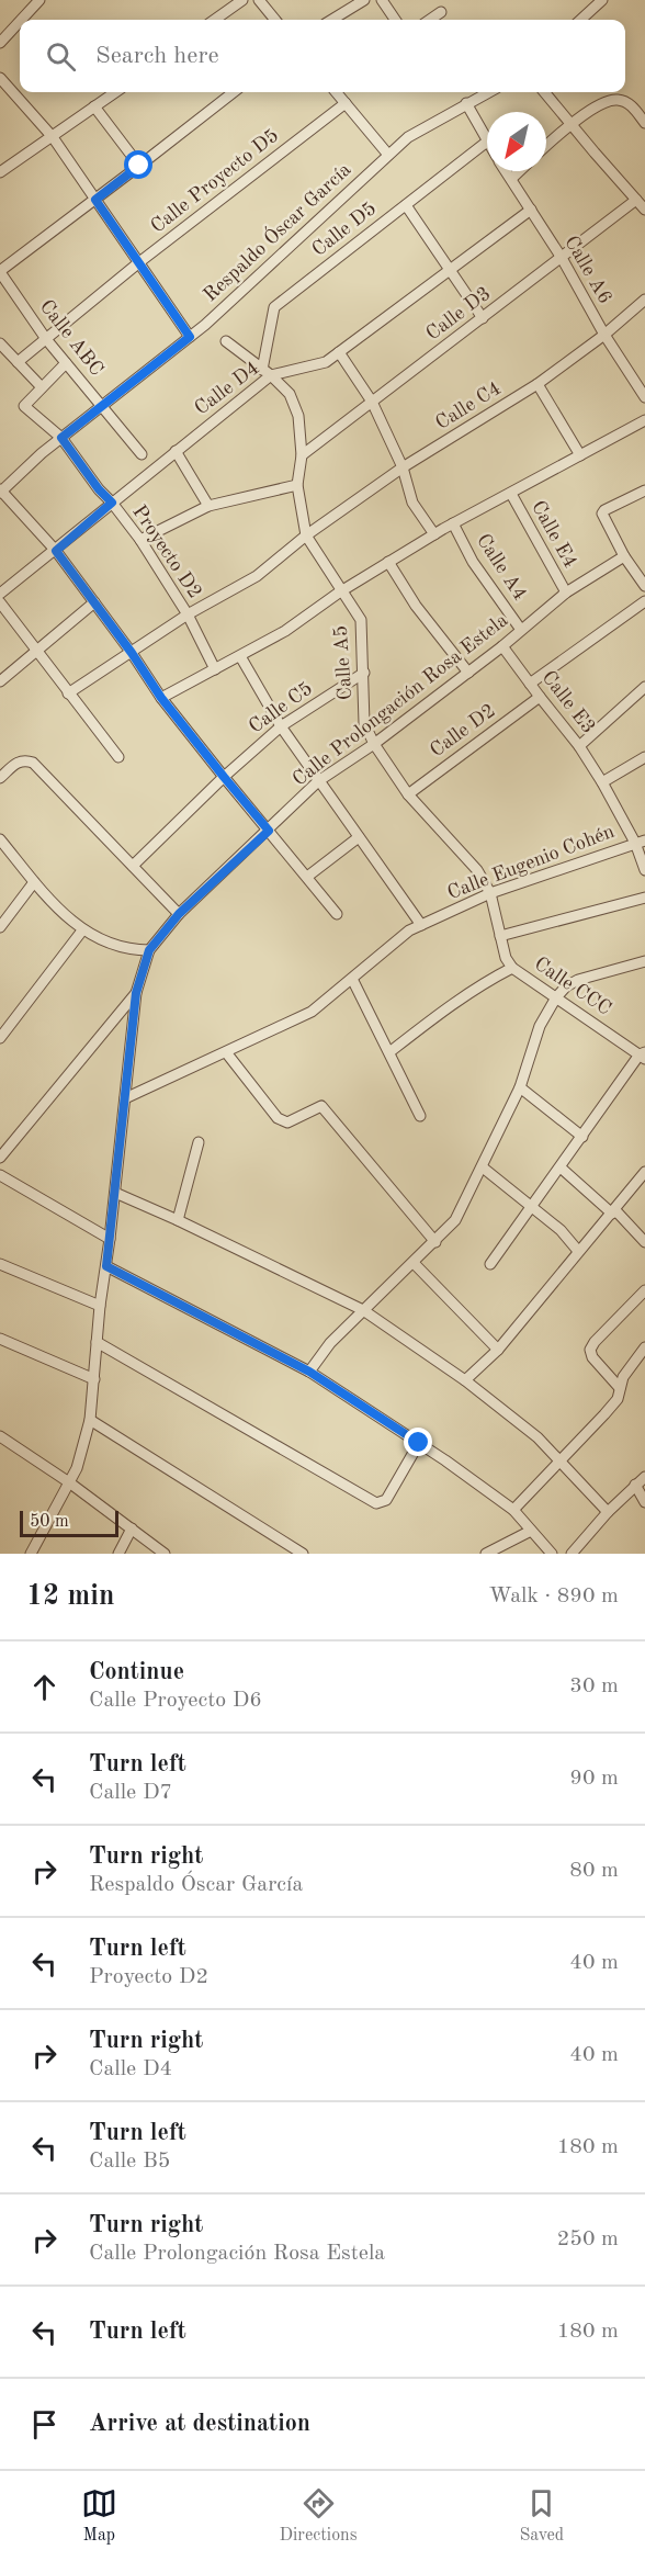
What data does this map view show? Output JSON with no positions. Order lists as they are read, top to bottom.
{
  "streets": {
    "street": [
      "Calle Proyecto D5",
      "Calle D5",
      "Respaldo Óscar García",
      "Calle A6",
      "Calle D3",
      "Calle ABC",
      "Calle D4",
      "Calle C4",
      "Calle E4",
      "Proyecto D2",
      "Calle A4",
      "Calle A5",
      "Calle Prolongación Rosa Estela",
      "Calle E3",
      "Calle C5",
      "Calle D2",
      "Calle Eugenio Cohén",
      "Calle CCC"
    ]
  },
  "crossings": [
    ["Calle Proyecto D5", "Calle ABC"],
    ["Calle D5", "Calle A6"],
    ["Calle D5", "Calle D4"],
    ["Calle D5", "Calle A5"],
    ["Respaldo Óscar García", "Calle A6"],
    ["Respaldo Óscar García", "Calle ABC"],
    ["Respaldo Óscar García", "Proyecto D2"],
    ["Calle A6", "Calle D3"],
    ["Calle A6", "Calle D4"],
    ["Calle A6", "Calle C4"],
    ["Calle D3", "Calle A5"],
    ["Calle D4", "Proyecto D2"],
    ["Calle D4", "Calle A5"],
    ["Calle C4", "Proyecto D2"],
    ["Calle C4", "Calle A5"],
    ["Calle E4", "Calle Prolongación Rosa Estela"],
    ["Calle A4", "Calle Prolongación Rosa Estela"],
    ["Calle A5", "Calle Prolongación Rosa Estela"],
    ["Calle A5", "Calle C5"],
    ["Calle A5", "Calle D2"],
    ["Calle A5", "Calle CCC"],
    ["Calle Prolongación Rosa Estela", "Calle E3"],
    ["Calle Prolongación Rosa Estela", "Calle Eugenio Cohén"],
    ["Calle E3", "Calle D2"],
    ["Calle E3", "Calle Eugenio Cohén"],
    ["Calle D2", "Calle CCC"],
    ["Calle Eugenio Cohén", "Calle CCC"]
  ],
  "scale_bar": "50 m",
  "north": "bottom left",
  "page": {
    "search": "Search here",
    "scale": "50 m",
    "heading": ["12 min", "Walk · 890 m"],
    "list": [
      ["Continue", "Calle Proyecto D6", "30 m"],
      ["Turn left", "Calle D7", "90 m"],
      ["Turn right", "Respaldo Óscar García", "80 m"],
      ["Turn left", "Proyecto D2", "40 m"],
      ["Turn right", "Calle D4", "40 m"],
      ["Turn left", "Calle B5", "180 m"],
      ["Turn right", "Calle Prolongación Rosa Estela", "250 m"],
      ["Turn left", "180 m"],
      "Arrive at destination"
    ],
    "nav": ["Map", "Directions", "Saved"]
  }
}
